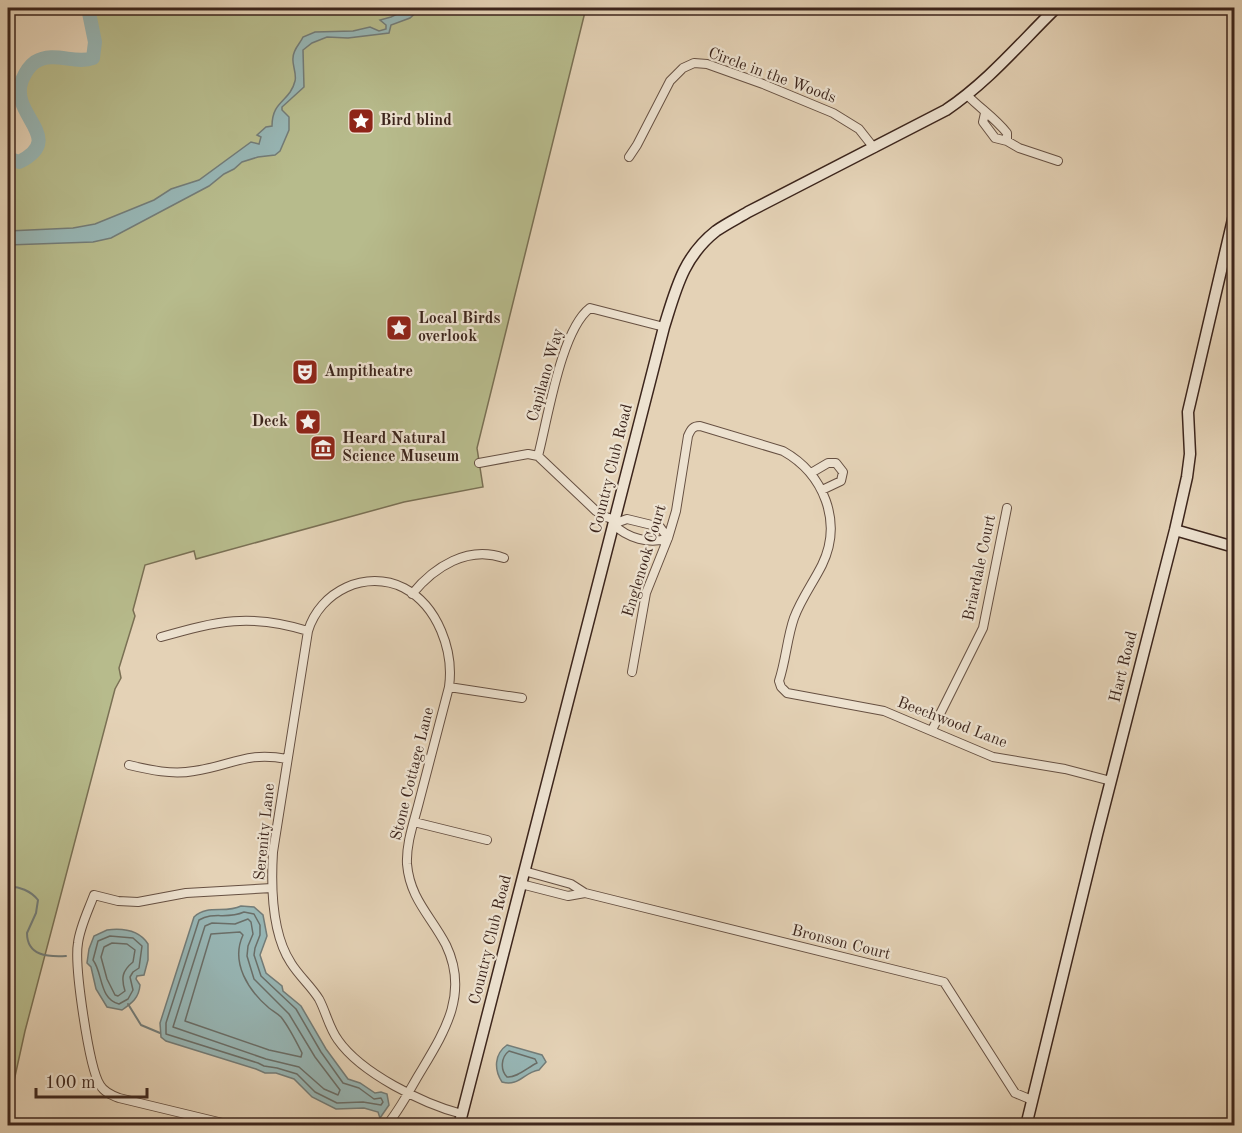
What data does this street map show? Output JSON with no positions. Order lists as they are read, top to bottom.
{
  "streets": {
    "main road": ["Country Club Road", "Hart Road"],
    "street": [
      "Circle in the Woods",
      "Capilano Way",
      "Englenook Court",
      "Briardale Court",
      "Beechwood Lane",
      "Stone Cottage Lane",
      "Serenity Lane",
      "Bronson Court"
    ]
  },
  "crossings": [
    ["Circle in the Woods", "Country Club Road"],
    ["Capilano Way", "Country Club Road"],
    ["Country Club Road", "Serenity Lane"],
    ["Country Club Road", "Bronson Court"],
    ["Englenook Court", "Beechwood Lane"],
    ["Briardale Court", "Beechwood Lane"],
    ["Hart Road", "Beechwood Lane"],
    ["Hart Road", "Bronson Court"],
    ["Stone Cottage Lane", "Serenity Lane"]
  ],
  "places": {
    "place": ["Bird blind", "Local Birds overlook", "Deck"],
    "theatre": ["Ampitheatre"],
    "museum": ["Heard Natural Science Museum"]
  },
  "scale_bar": "100 m"
}
